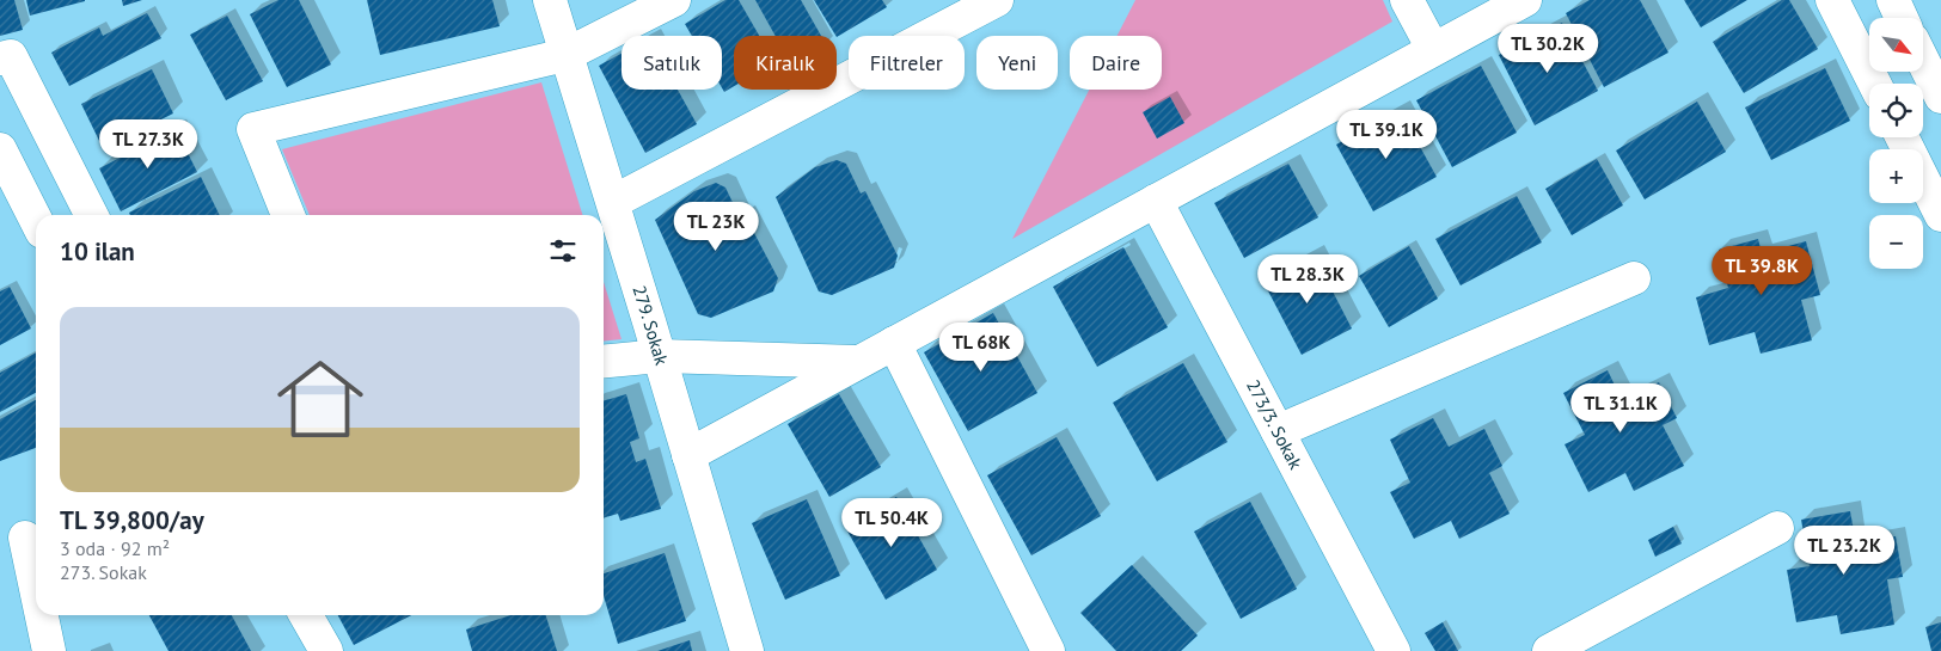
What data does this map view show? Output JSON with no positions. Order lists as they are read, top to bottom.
{
  "streets": {
    "street": ["279. Sokak", "273/3. Sokak"]
  },
  "north": "bottom right",
  "page": {
    "map_buttons": ["+", "−"],
    "price": [
      "TL 30.2K",
      "TL 39.1K",
      "TL 27.3K",
      "TL 23K",
      "TL 39.8K",
      "TL 28.3K",
      "TL 68K",
      "TL 31.1K",
      "TL 50.4K",
      "TL 23.2K"
    ],
    "chip": [
      "Satılık",
      "Kiralık",
      "Filtreler",
      "Yeni",
      "Daire"
    ],
    "heading": "10 ilan",
    "list": [
      {
        "name": "TL 39,800/ay",
        "note": "3 oda · 92 m² · 273. Sokak"
      }
    ]
  }
}
